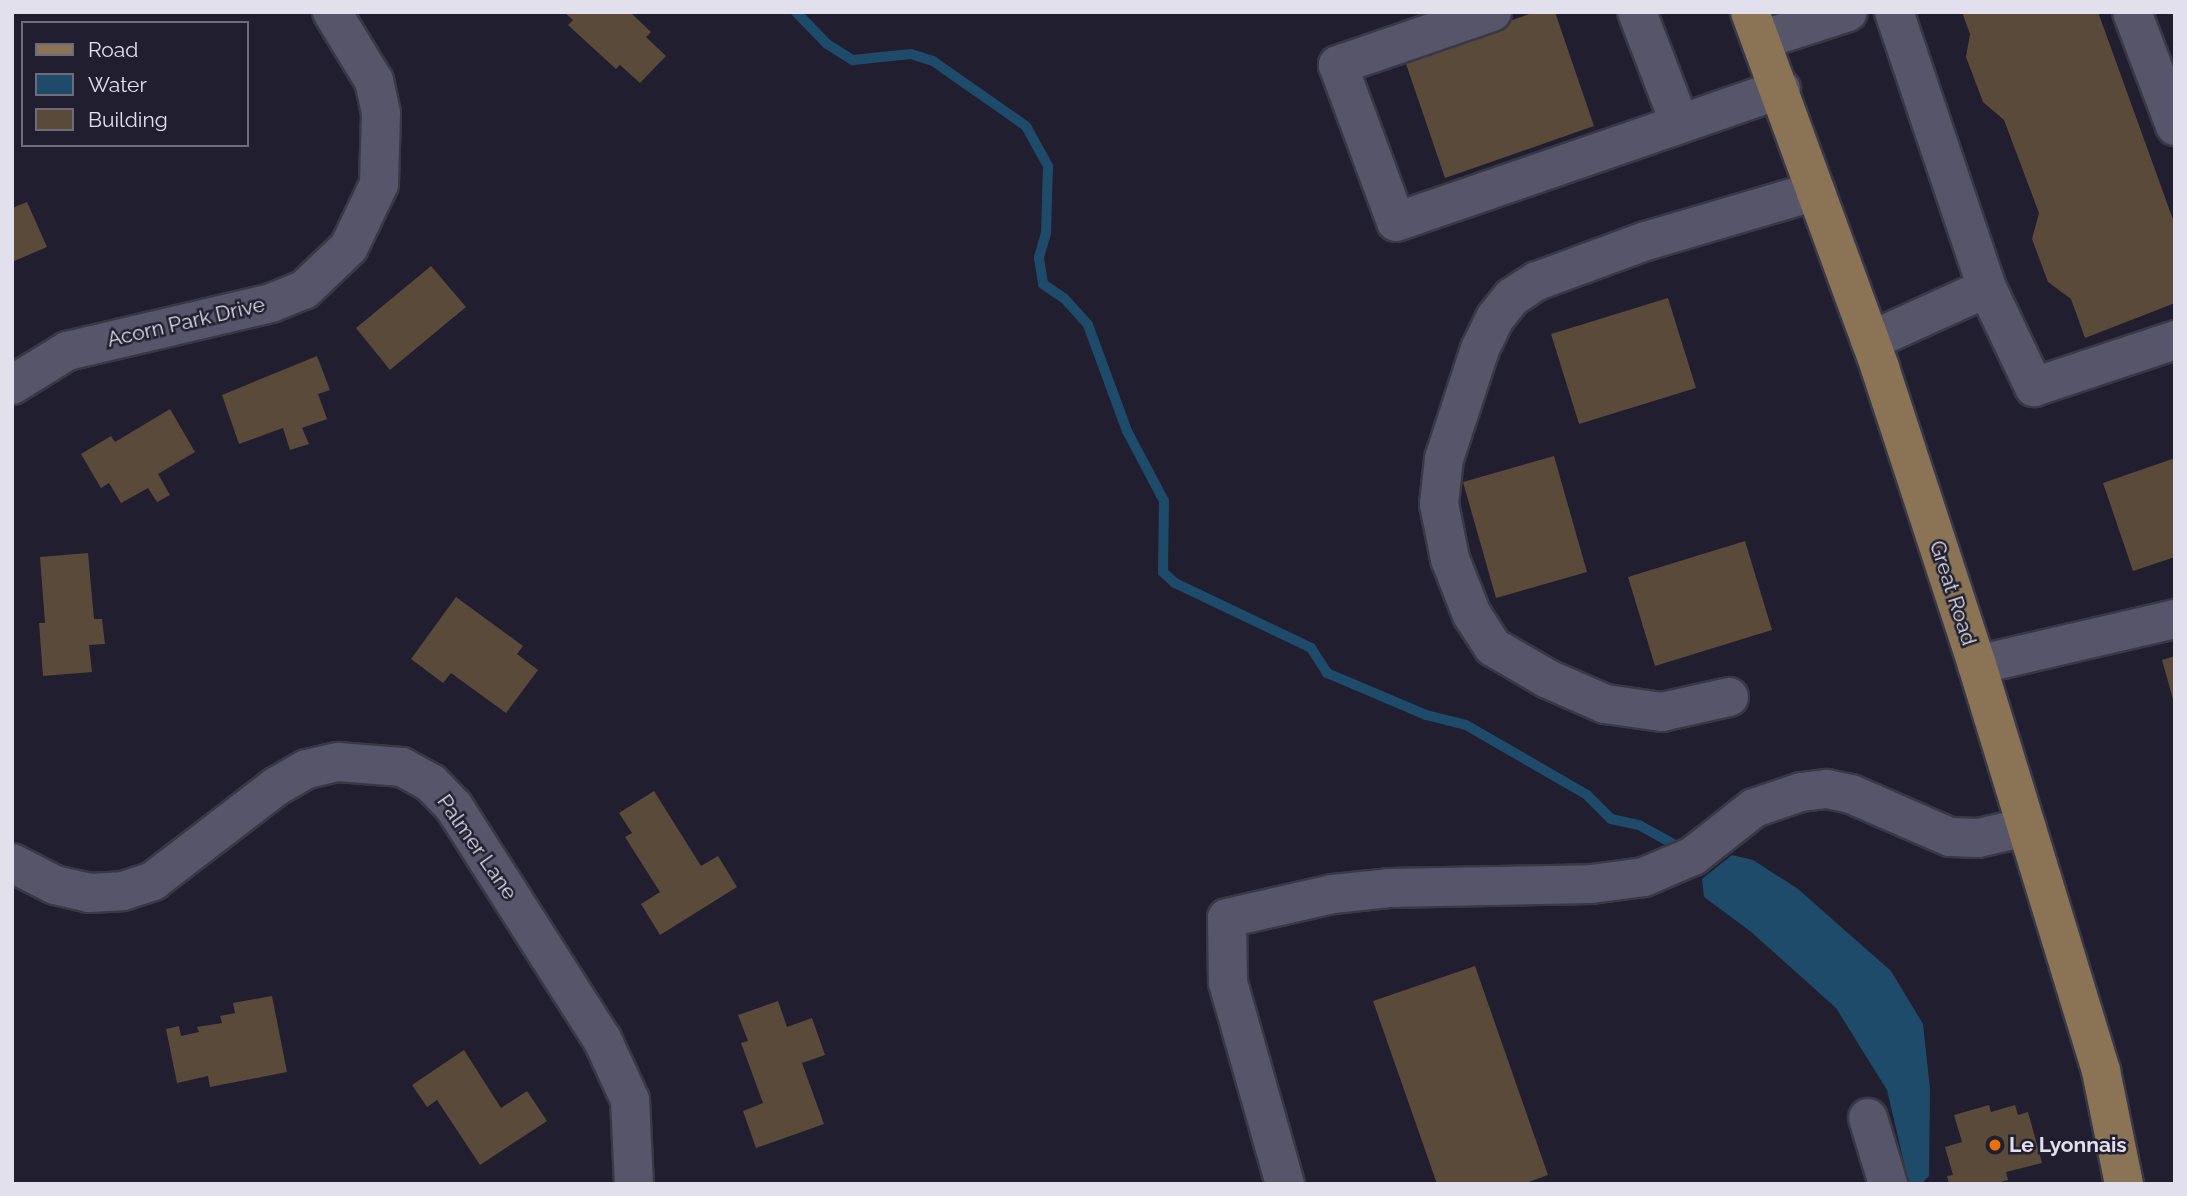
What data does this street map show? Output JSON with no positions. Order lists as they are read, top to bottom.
{
  "streets": {
    "main road": ["Great Road"],
    "street": ["Acorn Park Drive", "Palmer Lane"]
  },
  "places": ["Le Lyonnais"],
  "legend": ["Road", "Water", "Building"]
}
